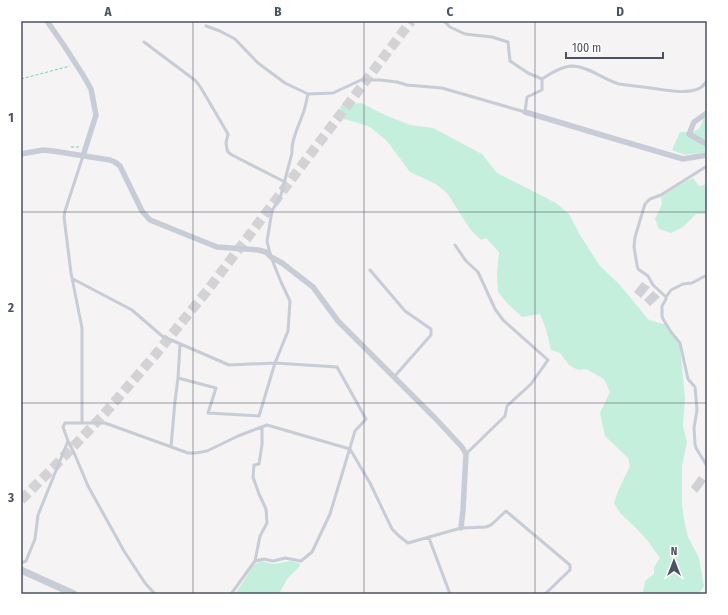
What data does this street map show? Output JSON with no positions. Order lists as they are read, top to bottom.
{
  "scale_bar": "100 m",
  "north": "top",
  "grid": {
    "columns": [
      "A",
      "B",
      "C",
      "D"
    ],
    "rows": ["1", "2", "3"]
  }
}
